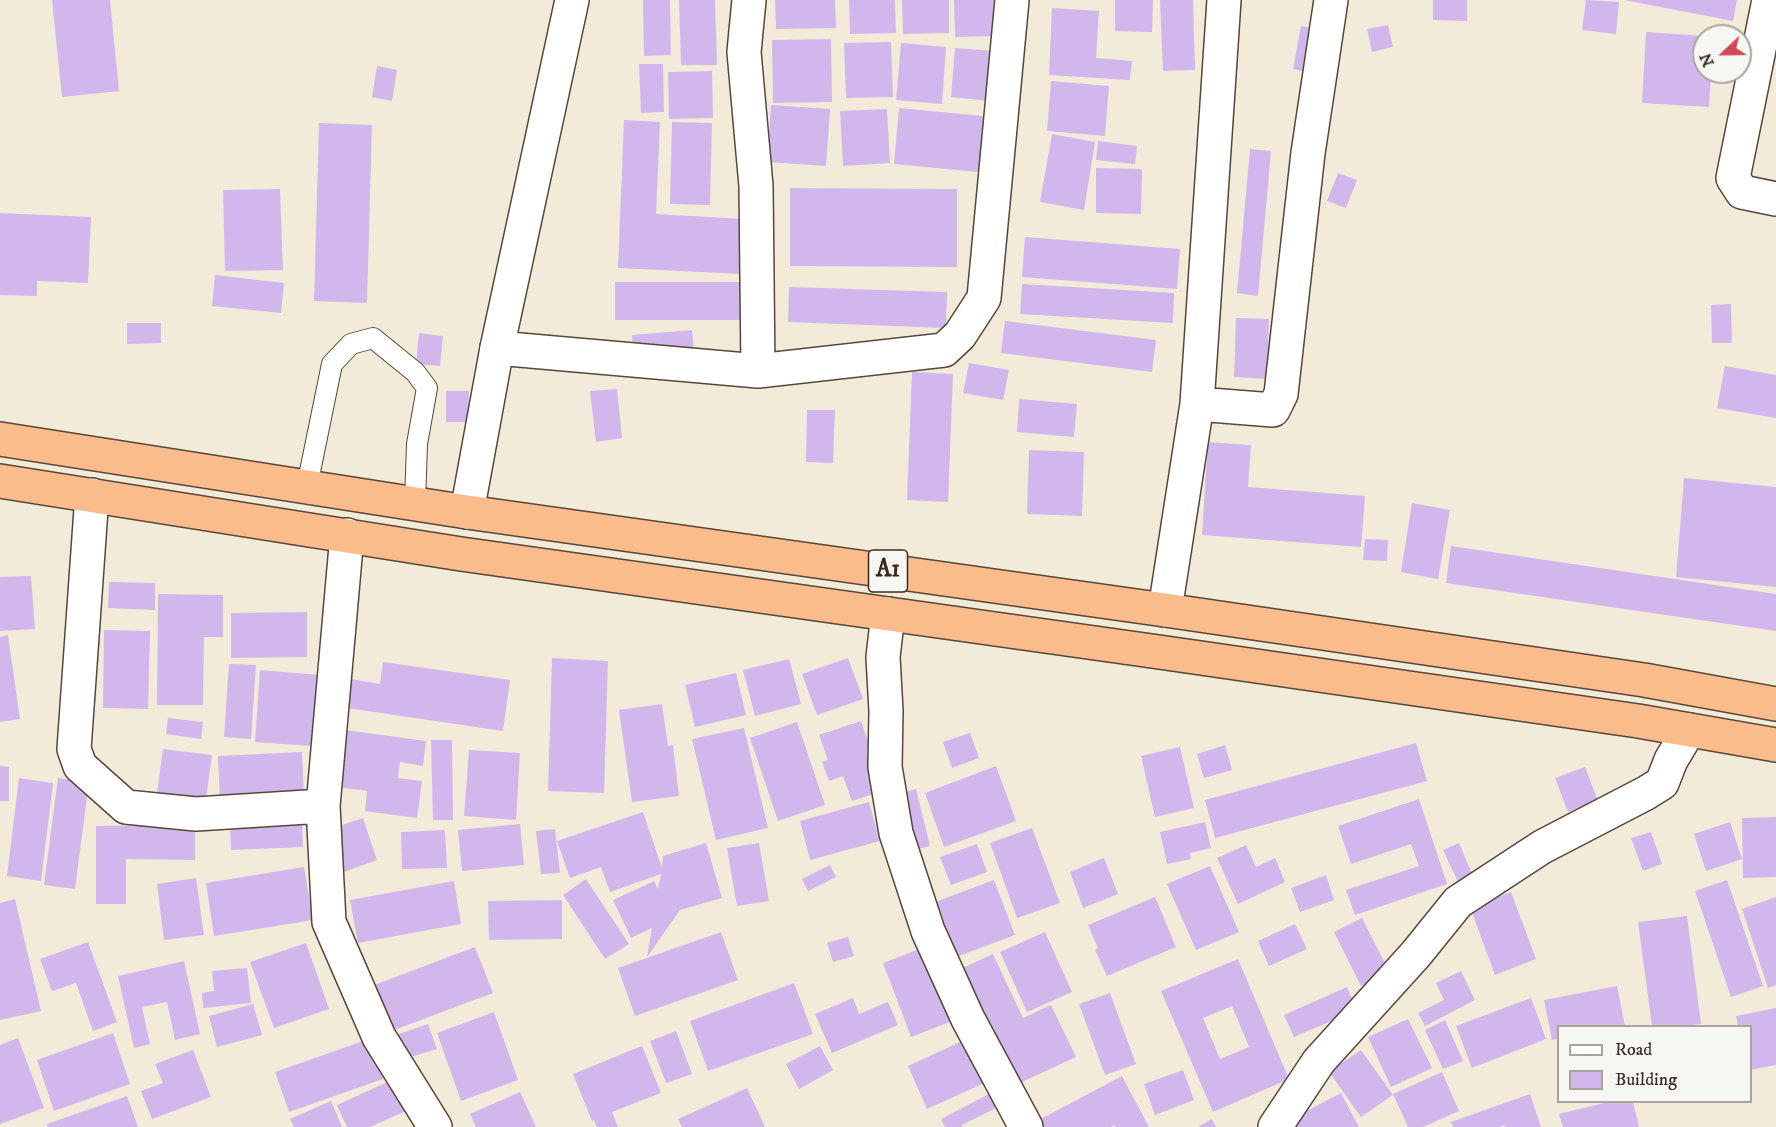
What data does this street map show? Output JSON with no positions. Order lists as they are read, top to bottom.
{
  "streets": {
    "highway": ["A1"]
  },
  "legend": ["Road", "Building"],
  "north": "left"
}
